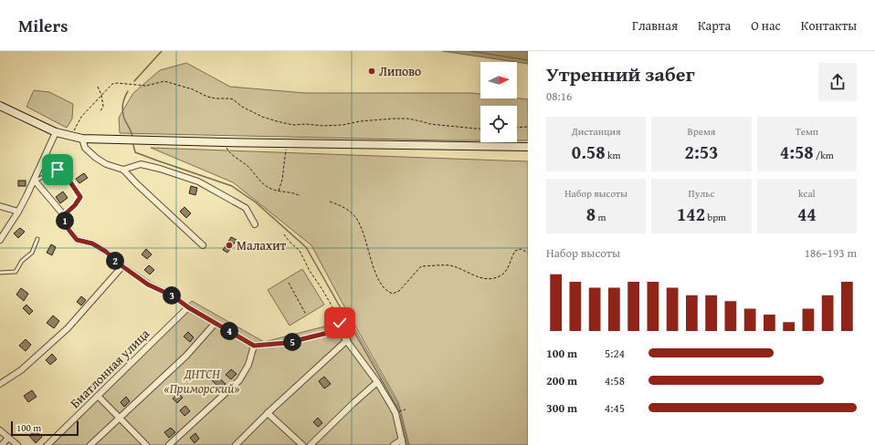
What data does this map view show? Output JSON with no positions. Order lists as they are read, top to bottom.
{
  "streets": {
    "street": ["Биатлонная улица"]
  },
  "parks": ["ДНТСН «Приморский»"],
  "places": ["Липово", "Малахит"],
  "scale_bar": "100 m",
  "north": "right",
  "page": {
    "header": "Milers",
    "nav": [
      "Главная",
      "Карта",
      "О нас",
      "Контакты"
    ],
    "heading": ["Утренний забег", "08:16"],
    "stats": [
      ["Дистанция", "0.58 km"],
      ["Время", "2:53"],
      ["Темп", "4:58 /km"],
      ["Набор высоты", "8 m"],
      ["Пульс", "142 bpm"],
      ["kcal", "44"]
    ],
    "pins": [
      "1",
      "2",
      "3",
      "4",
      "5"
    ],
    "chart": ["Набор высоты", "186–193 m"],
    "list": [
      {
        "name": "100 m",
        "note": "5:24"
      },
      {
        "name": "200 m",
        "note": "4:58"
      },
      {
        "name": "300 m",
        "note": "4:45"
      }
    ],
    "scale": "100 m"
  }
}
